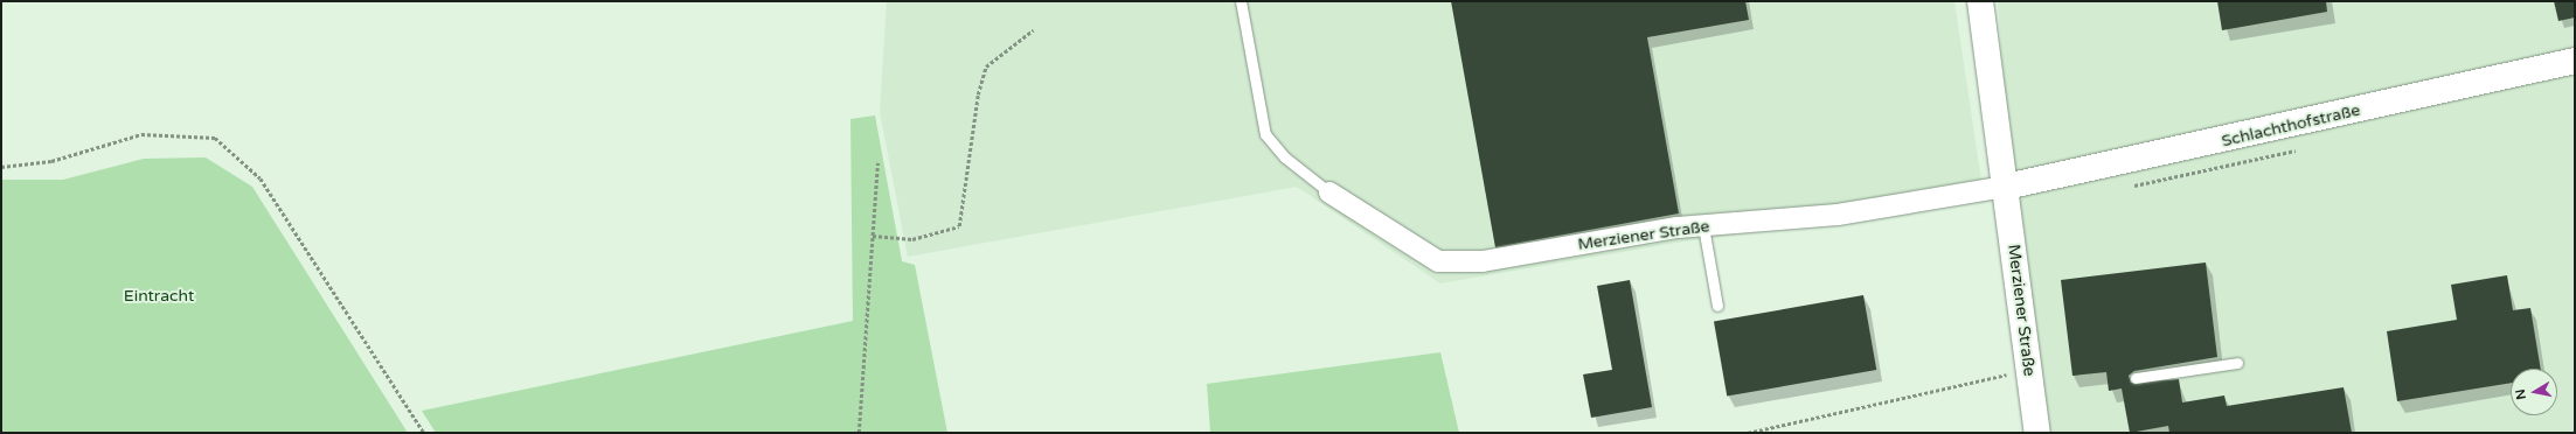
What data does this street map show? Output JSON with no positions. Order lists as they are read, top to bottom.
{
  "streets": {
    "main road": ["Schlachthofstraße", "Merziener Straße"]
  },
  "crossings": [
    ["Schlachthofstraße", "Merziener Straße"]
  ],
  "parks": ["Eintracht"],
  "north": "left"
}
